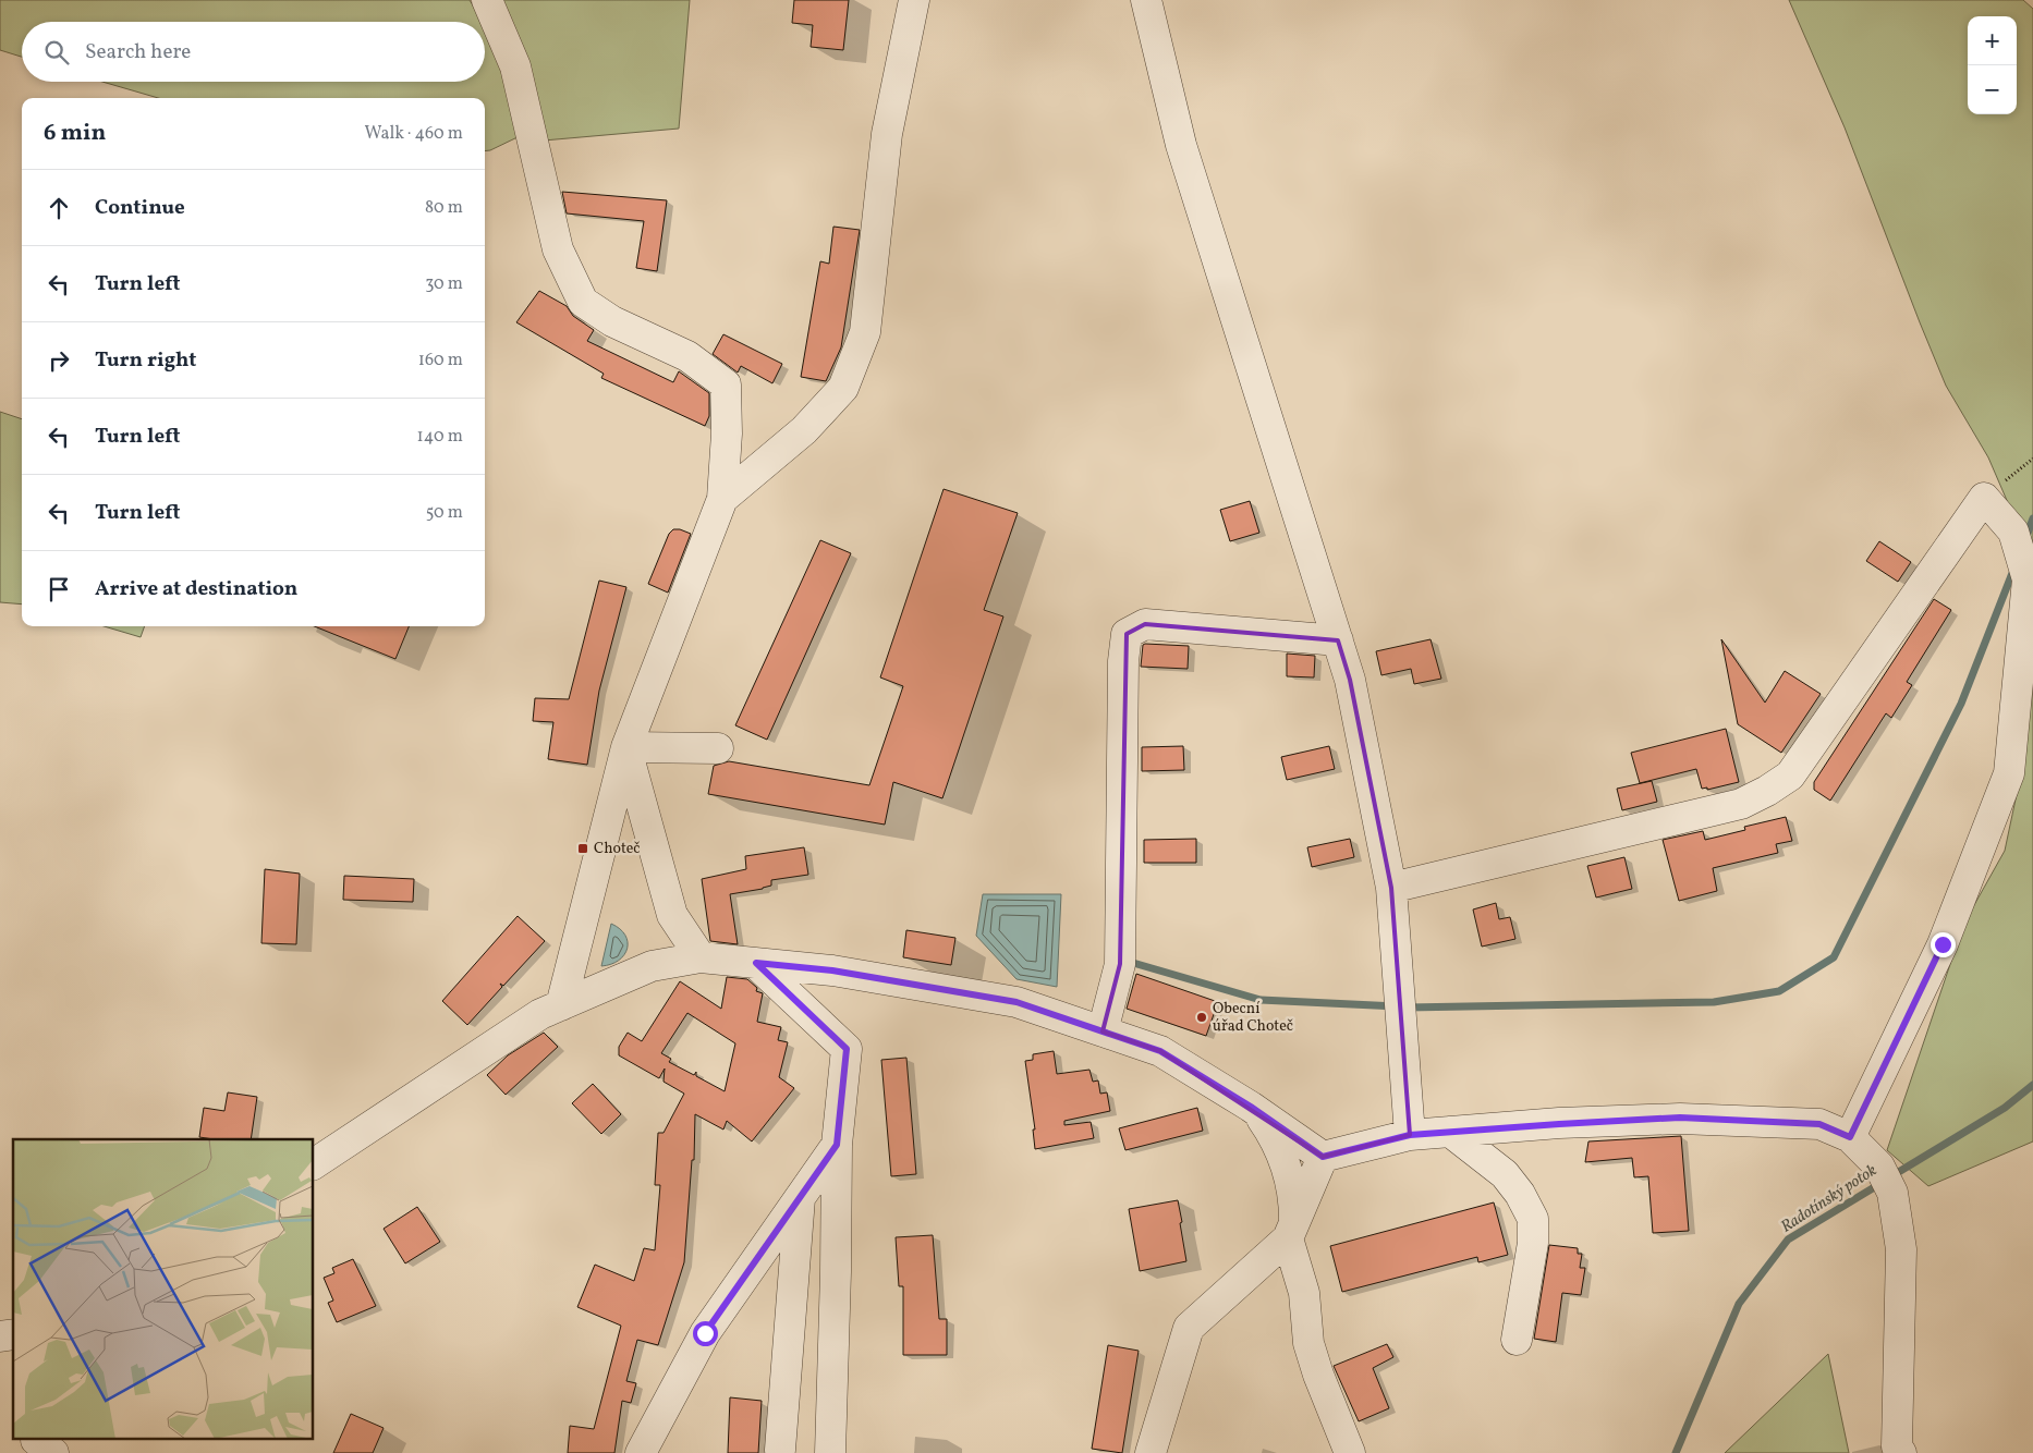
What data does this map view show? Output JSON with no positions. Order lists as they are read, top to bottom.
{
  "water": ["Radotínský potok"],
  "places": {
    "transit": ["Choteč"],
    "other": ["Obecní úřad Choteč"]
  },
  "page": {
    "map_buttons": ["+", "−"],
    "search": "Search here",
    "heading": ["6 min", "Walk · 460 m"],
    "list": [
      ["Continue", "80 m"],
      ["Turn left", "30 m"],
      ["Turn right", "160 m"],
      ["Turn left", "140 m"],
      ["Turn left", "50 m"],
      "Arrive at destination"
    ]
  }
}
